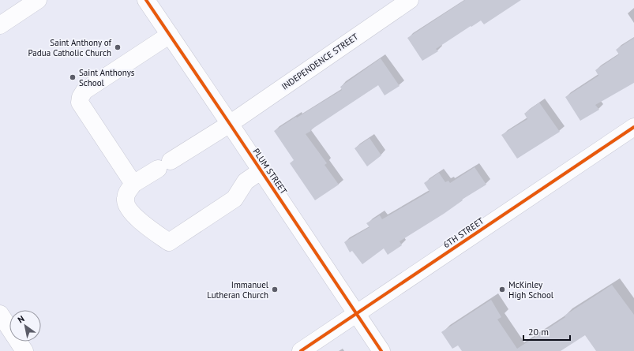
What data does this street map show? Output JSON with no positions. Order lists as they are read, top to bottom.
{
  "streets": {
    "street": ["INDEPENDENCE STREET", "PLUM STREET", "6TH STREET"]
  },
  "crossings": [
    ["INDEPENDENCE STREET", "PLUM STREET"],
    ["PLUM STREET", "6TH STREET"]
  ],
  "places": [
    "Saint Anthony of Padua Catholic Church",
    "Saint Anthonys School",
    "Immanuel Lutheran Church",
    "McKinley High School"
  ],
  "scale_bar": "20 m",
  "north": "top left"
}
